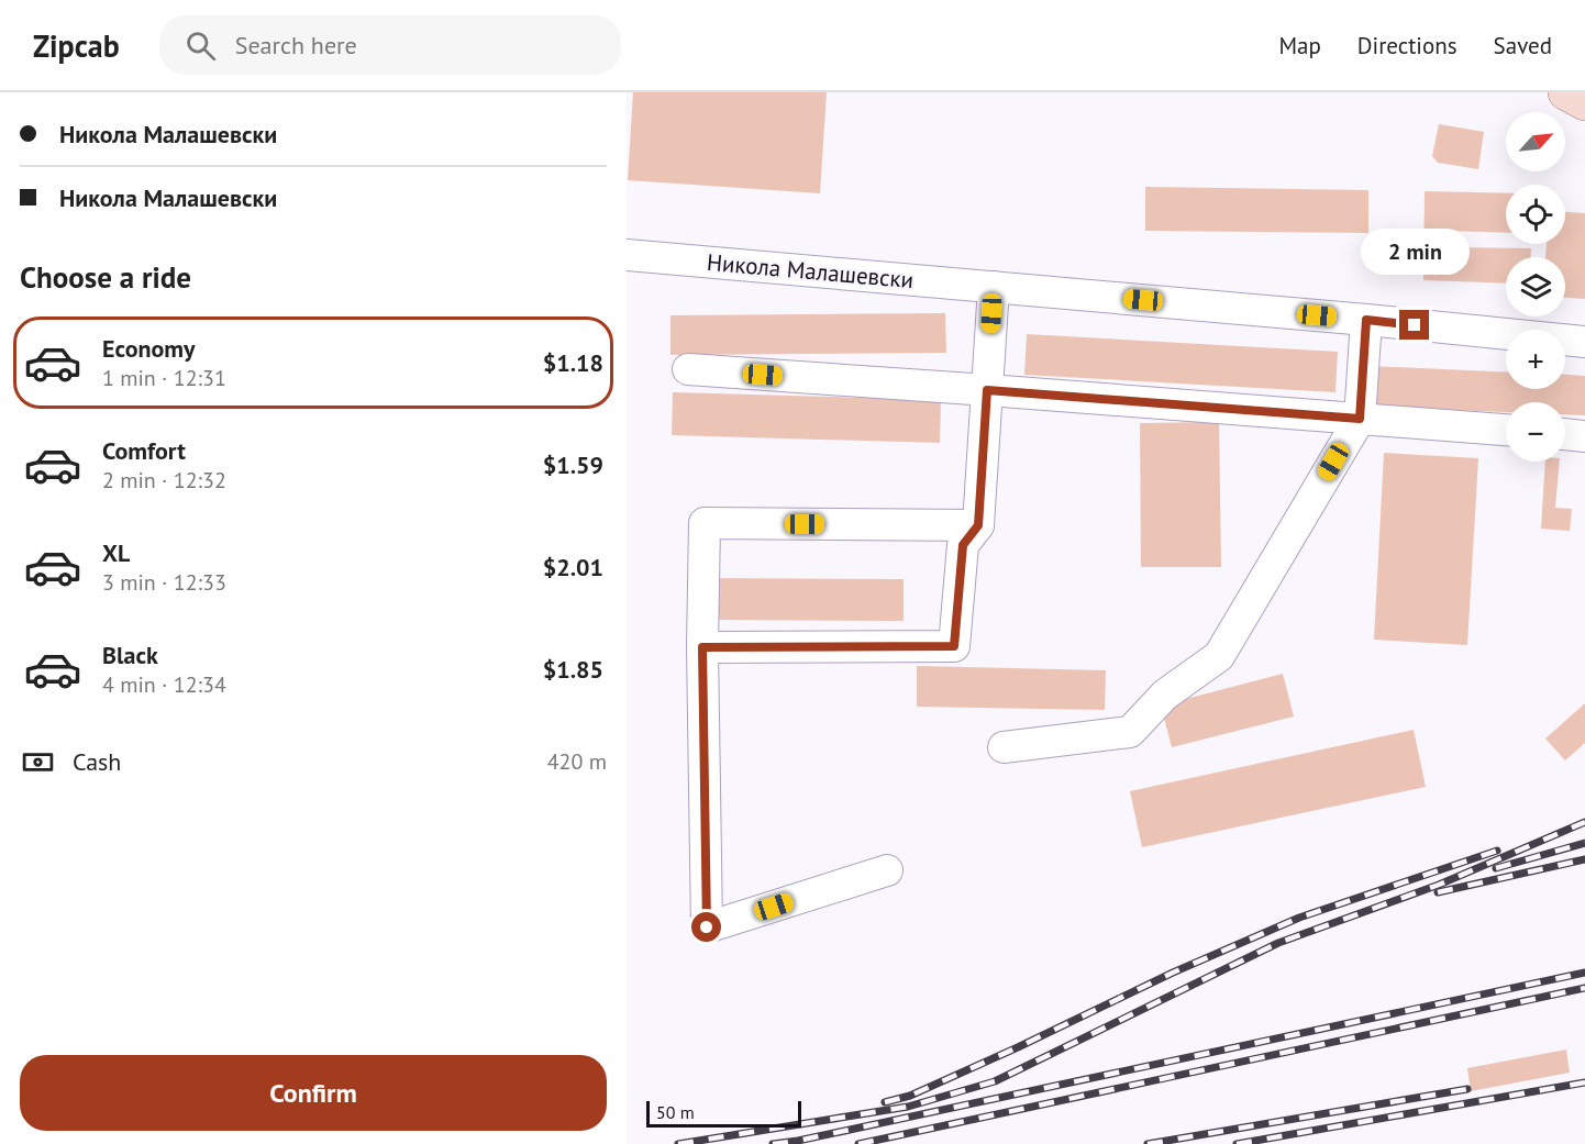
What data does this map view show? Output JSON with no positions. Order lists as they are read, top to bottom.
{
  "streets": {
    "street": ["Никола Малашевски"]
  },
  "scale_bar": "50 m",
  "north": "top right",
  "page": {
    "header": "Zipcab",
    "search": "Search here",
    "nav": ["Map", "Directions", "Saved"],
    "banner": ["Никола Малашевски", "Никола Малашевски"],
    "map_buttons": ["+", "−"],
    "bubble": "2 min",
    "heading": "Choose a ride",
    "list": [
      {
        "name": "Economy",
        "note": "1 min · 12:31",
        "value": "$1.18"
      },
      {
        "name": "Comfort",
        "note": "2 min · 12:32",
        "value": "$1.59"
      },
      {
        "name": "XL",
        "note": "3 min · 12:33",
        "value": "$2.01"
      },
      {
        "name": "Black",
        "note": "4 min · 12:34",
        "value": "$1.85"
      }
    ],
    "pay": ["Cash", "420 m"],
    "buttons": "Confirm",
    "scale": "50 m"
  }
}
